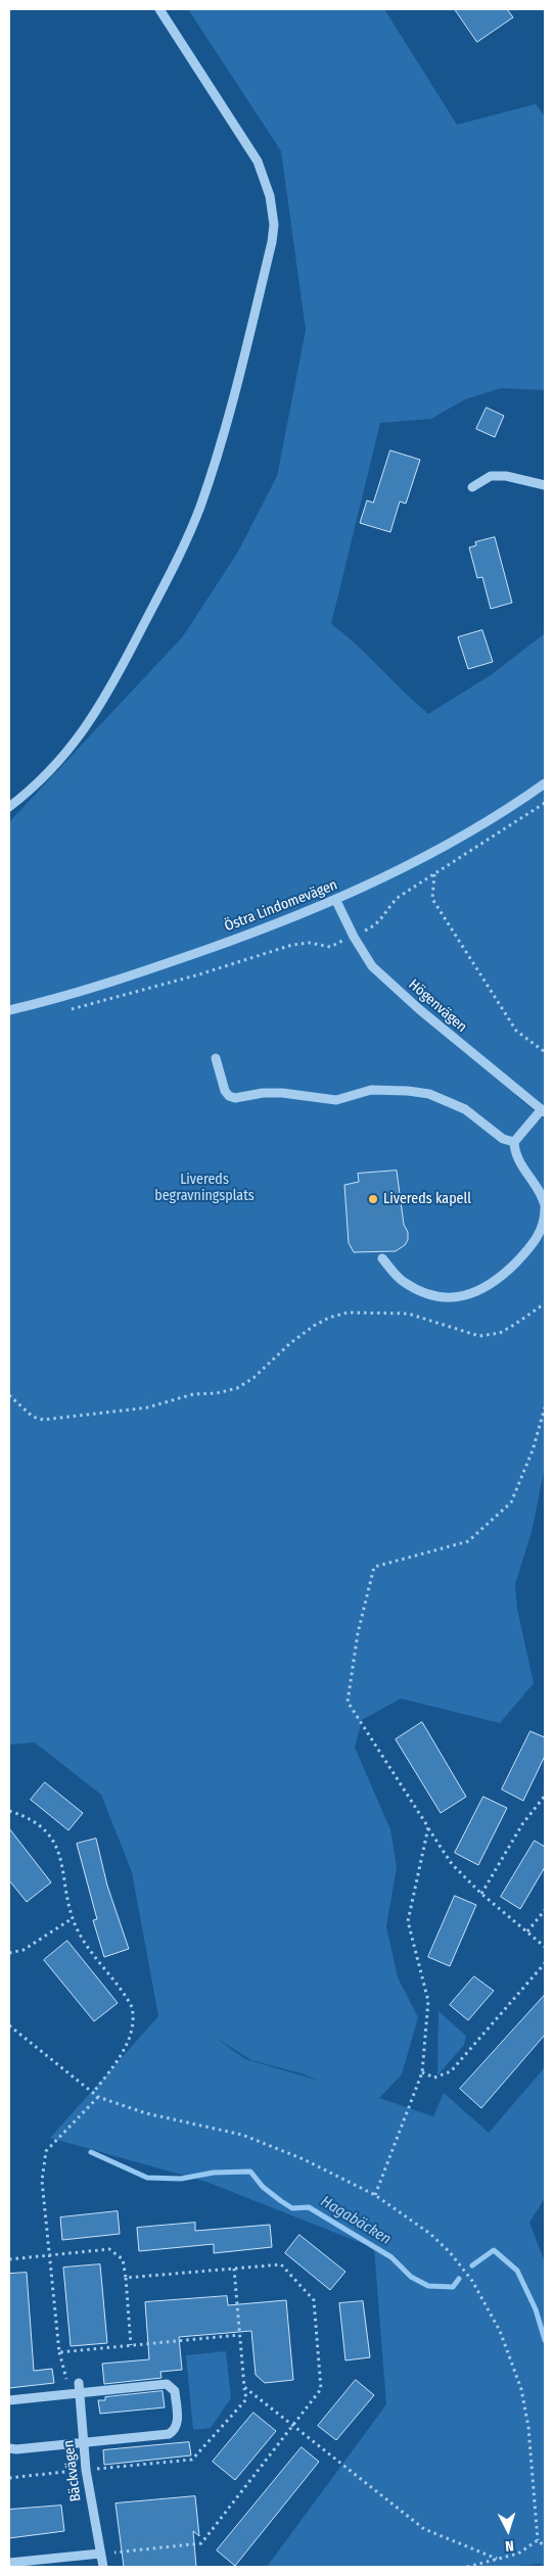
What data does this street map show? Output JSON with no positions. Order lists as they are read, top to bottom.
{
  "streets": {
    "street": ["Östra Lindomevägen", "Högenvägen", "Bäckvägen"]
  },
  "crossings": [
    ["Östra Lindomevägen", "Högenvägen"]
  ],
  "water": ["Hagabäcken"],
  "parks": ["Livereds begravningsplats"],
  "places": ["Livereds kapell"],
  "north": "bottom"
}
